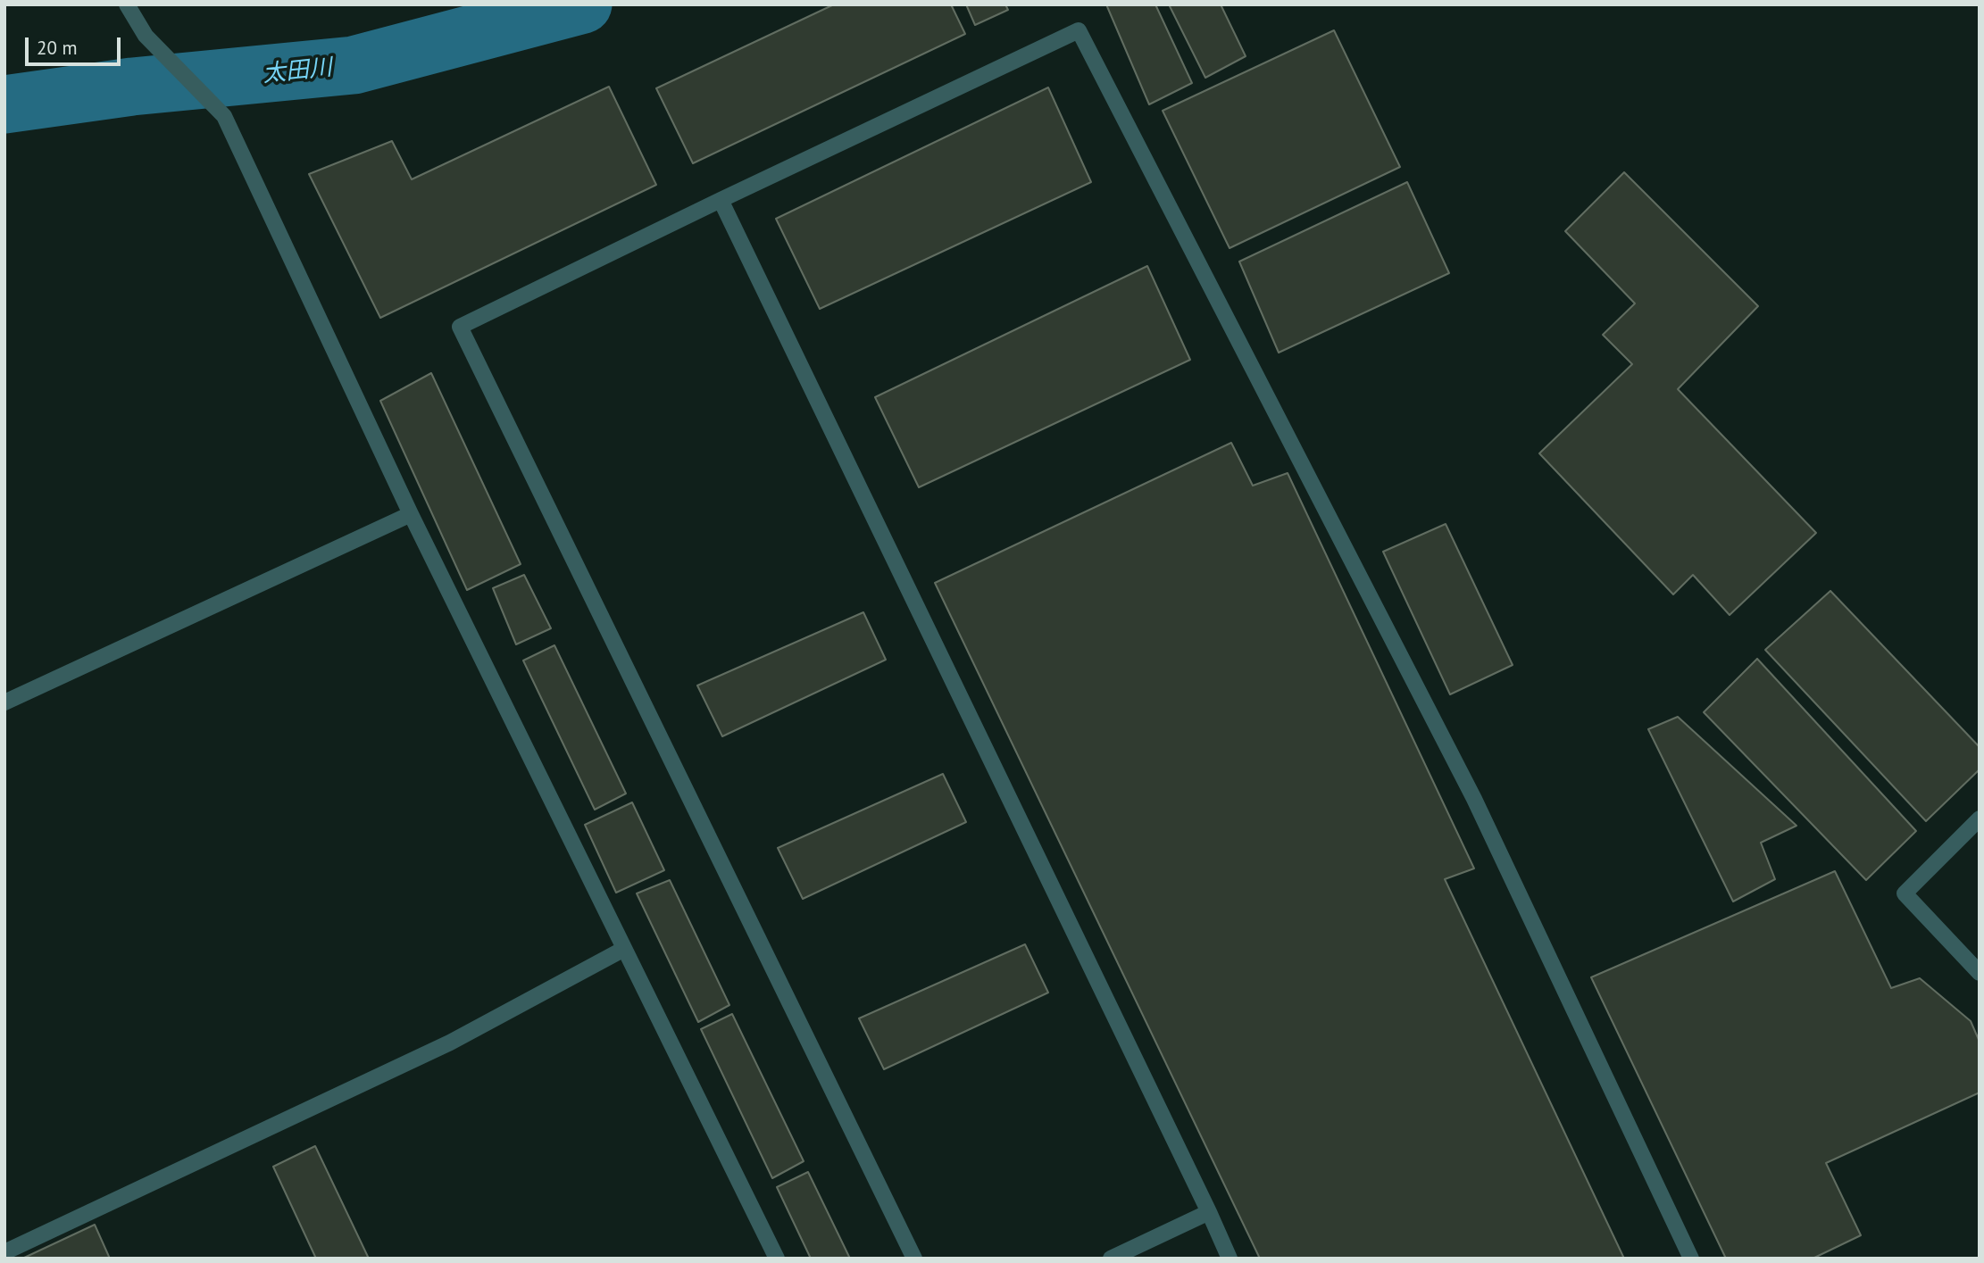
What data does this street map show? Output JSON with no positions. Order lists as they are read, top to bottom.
{
  "water": ["太田川"],
  "scale_bar": "20 m"
}
